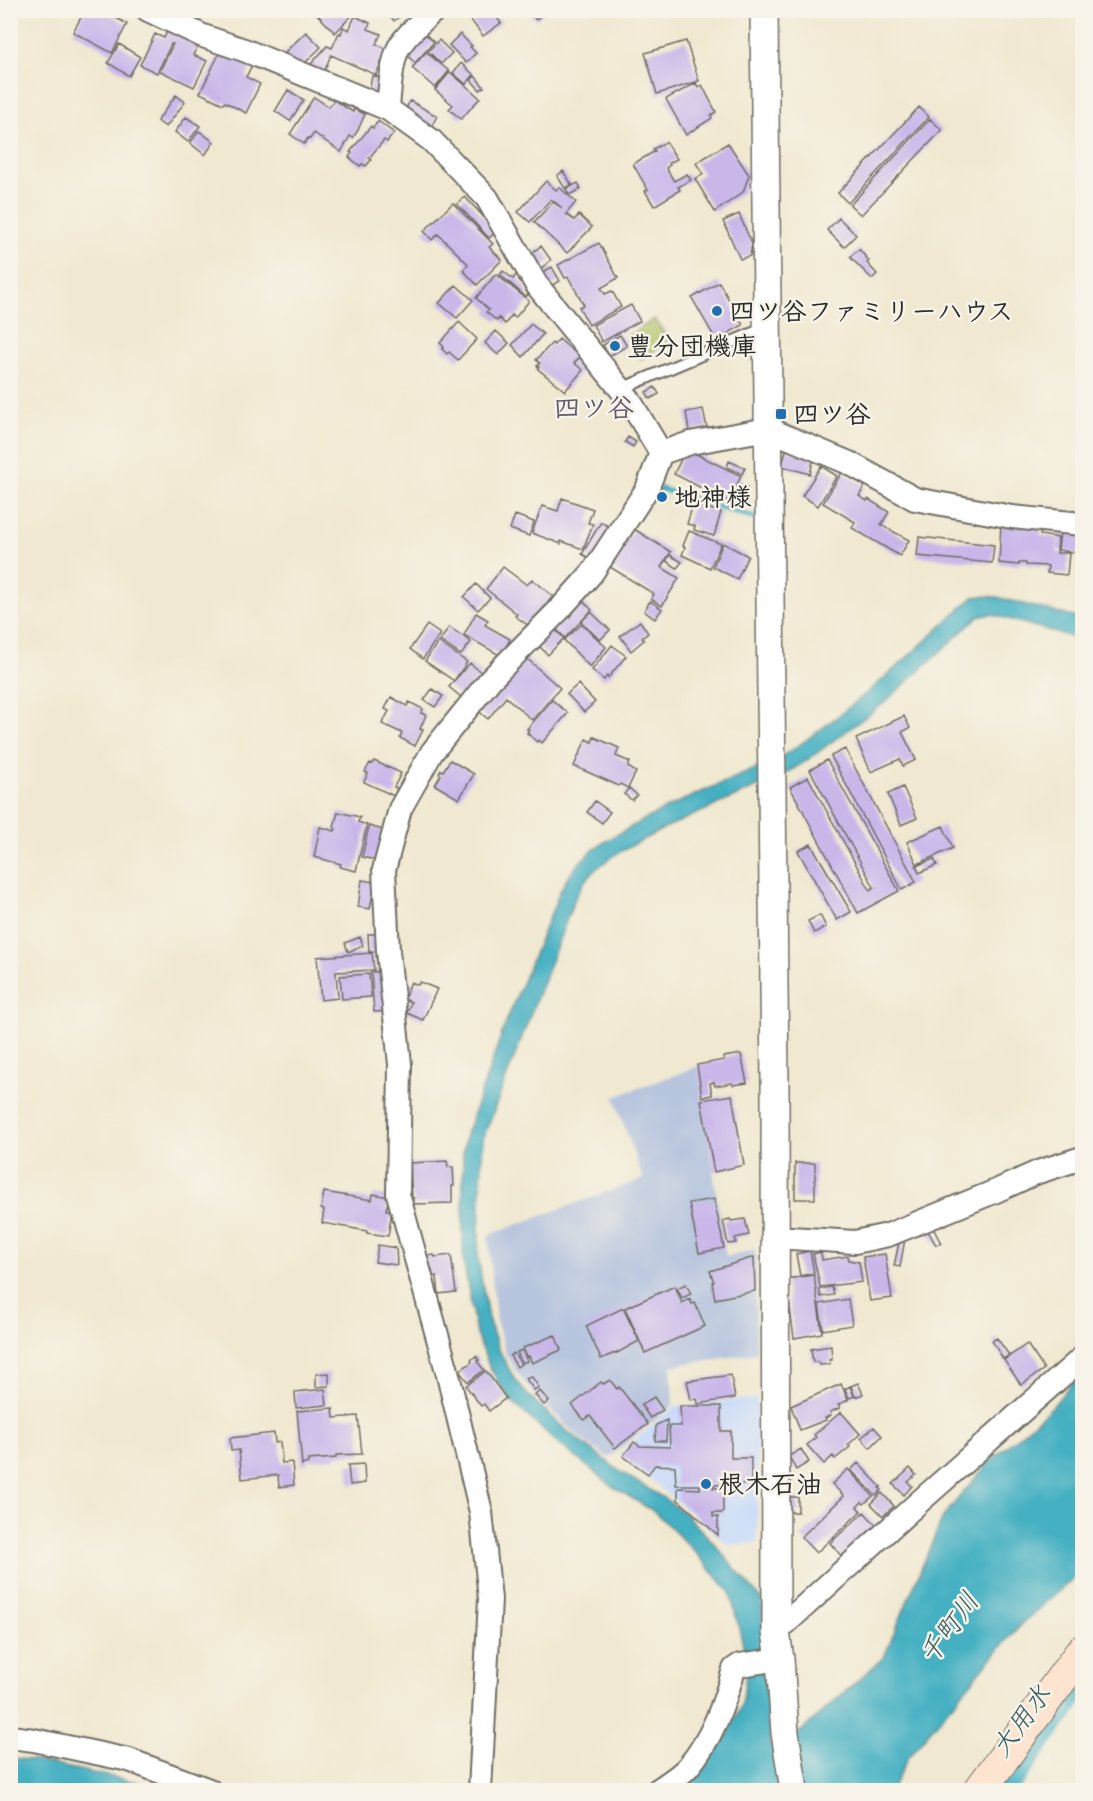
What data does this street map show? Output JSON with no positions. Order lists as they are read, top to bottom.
{
  "districts": ["四ツ谷"],
  "water": ["千町川", "大用水"],
  "places": {
    "other": [
      "四ツ谷ファミリーハウス",
      "豊分団機庫",
      "地神様",
      "根木石油"
    ],
    "transit": ["四ツ谷"]
  }
}
